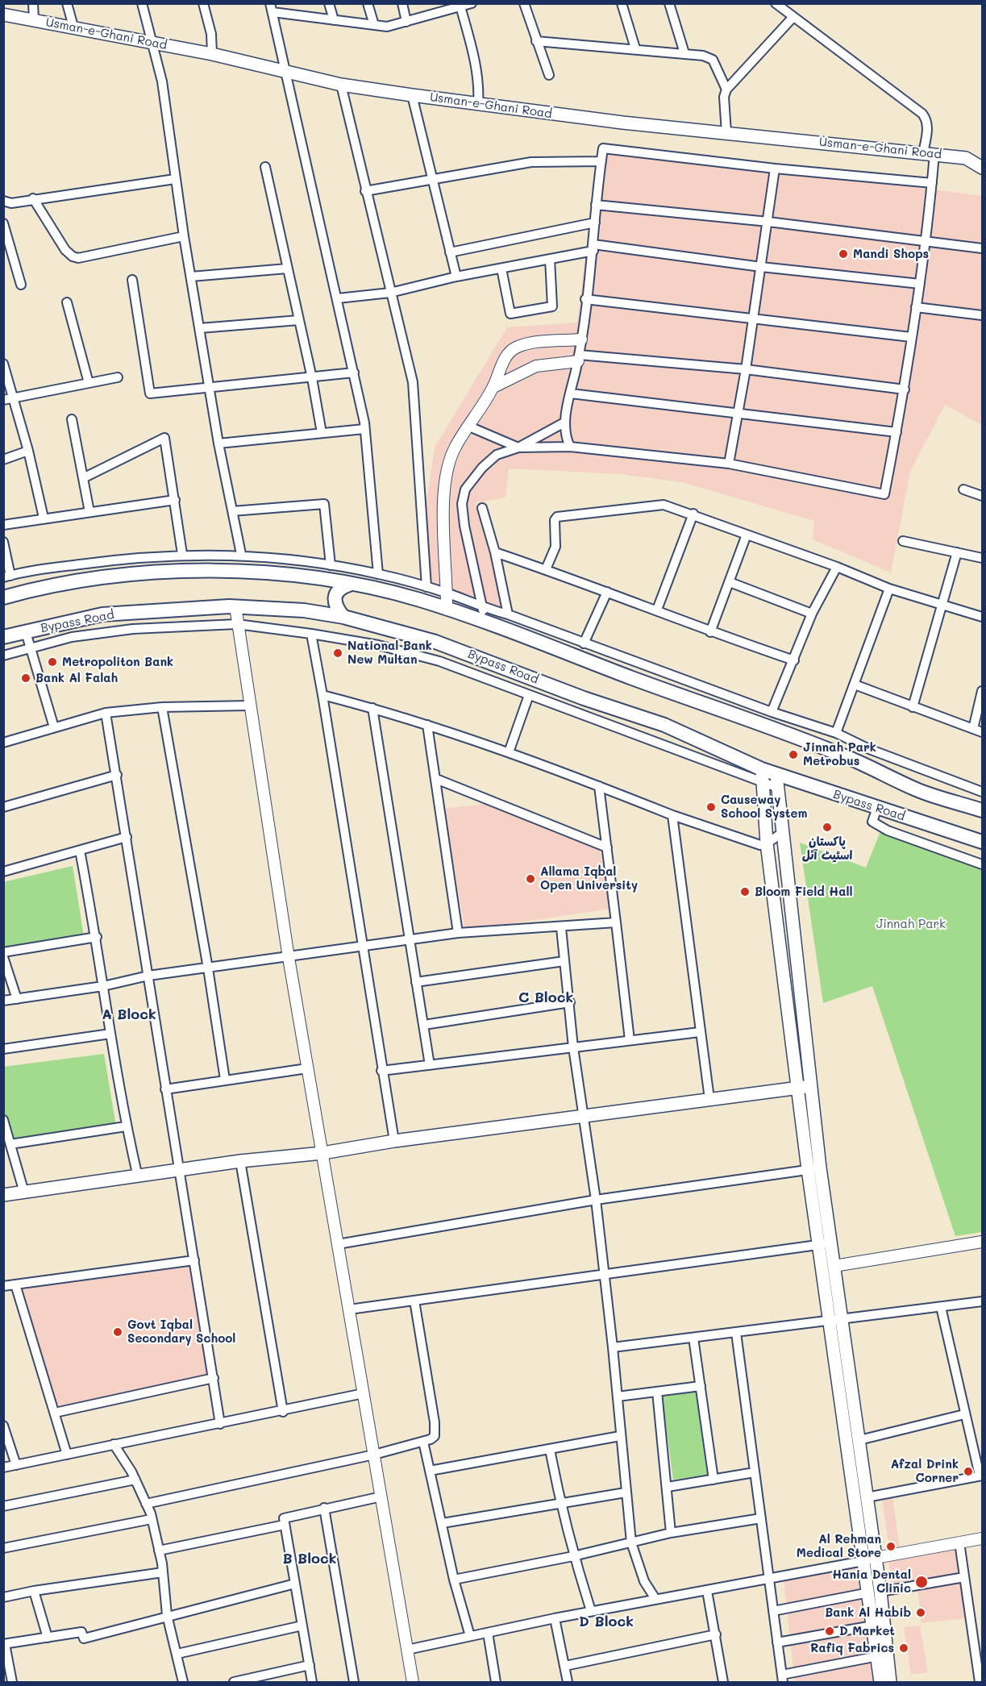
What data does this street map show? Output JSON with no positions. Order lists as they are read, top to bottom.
{
  "streets": {
    "main road": ["Usman-e-Ghani Road", "Bypass Road"]
  },
  "districts": [
    "C Block",
    "A Block",
    "B Block",
    "D Block"
  ],
  "parks": ["Jinnah Park"],
  "places": [
    "Mandi Shops",
    "National Bank New Multan",
    "Metropoliton Bank",
    "Bank Al Falah",
    "Jinnah Park Metrobus",
    "Causeway School System",
    "پاکستان اسٹیٹ آئل",
    "Allama Iqbal Open University",
    "Bloom Field Hall",
    "Govt Iqbal Secondary School",
    "Afzal Drink Corner",
    "Al Rehman Medical Store",
    "Hania Dental Clinic",
    "Bank Al Habib",
    "D Market",
    "Rafiq Fabrics"
  ]
}
